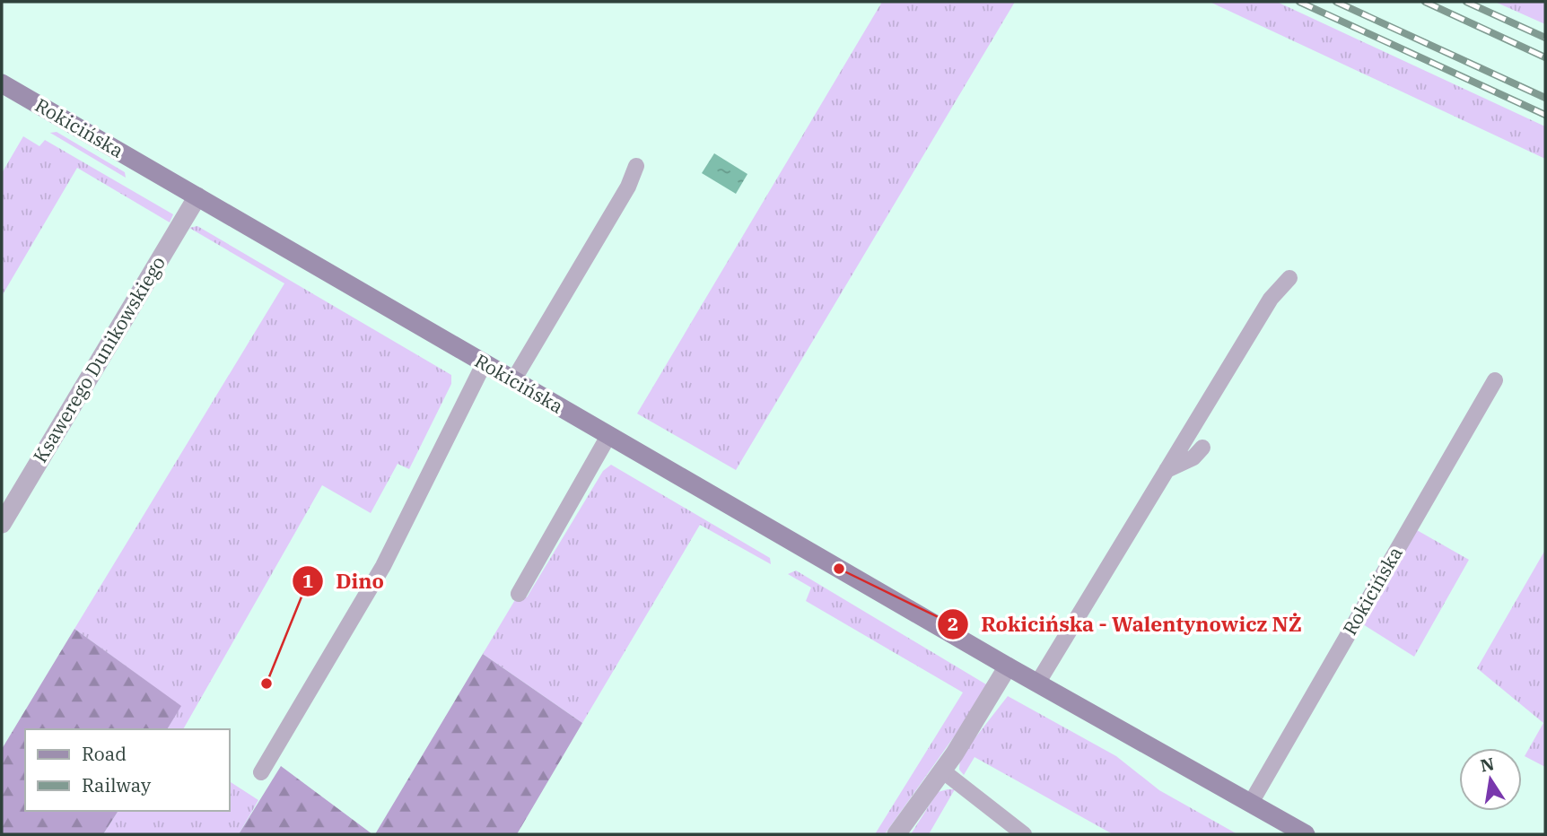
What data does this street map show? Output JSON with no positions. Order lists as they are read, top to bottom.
{
  "streets": {
    "main road": ["Rokicińska"],
    "street": ["Ksawerego Dunikowskiego"]
  },
  "crossings": [
    ["Rokicińska", "Ksawerego Dunikowskiego"]
  ],
  "places": ["Rokicińska - Walentynowicz NŻ", "Dino"],
  "legend": ["Road", "Railway"],
  "north": "top"
}
